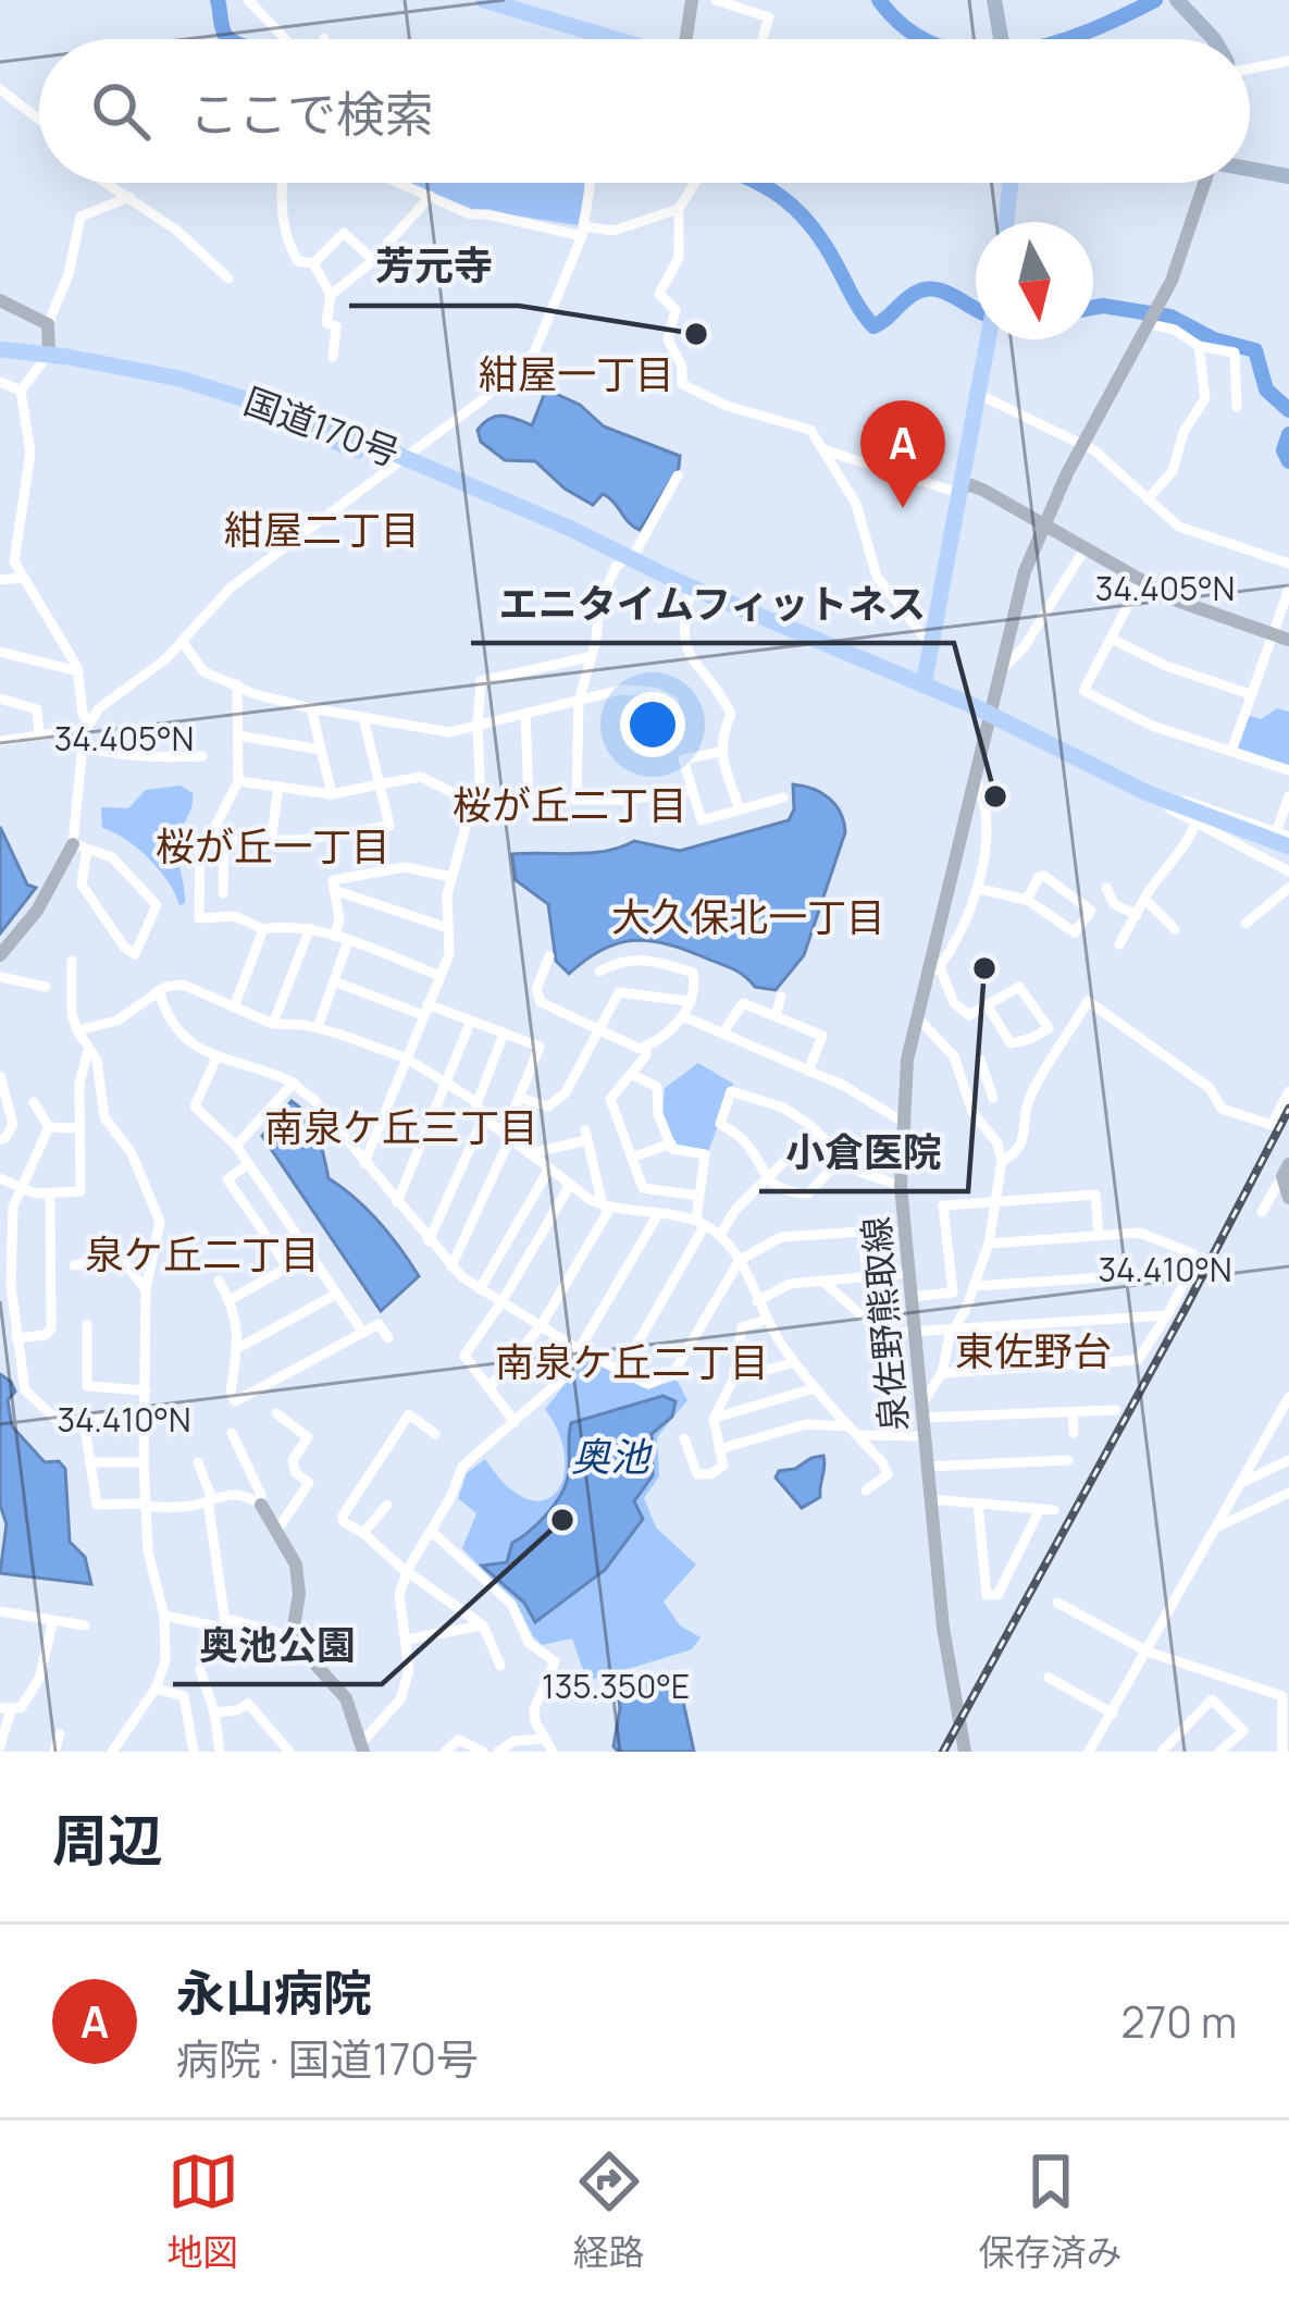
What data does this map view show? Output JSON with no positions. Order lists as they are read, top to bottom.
{
  "streets": {
    "highway": ["国道170号"],
    "main road": ["泉佐野熊取線"]
  },
  "crossings": [
    ["国道170号", "泉佐野熊取線"]
  ],
  "districts": [
    "紺屋一丁目",
    "紺屋二丁目",
    "桜が丘二丁目",
    "桜が丘一丁目",
    "大久保北一丁目",
    "南泉ケ丘三丁目",
    "泉ケ丘二丁目",
    "東佐野台",
    "南泉ケ丘二丁目"
  ],
  "water": ["奥池"],
  "places": [
    "芳元寺",
    "エニタイムフィットネス",
    "小倉医院",
    "奥池公園"
  ],
  "north": "bottom",
  "page": {
    "search": "ここで検索",
    "pins": "A",
    "heading": "周辺",
    "list": [
      {
        "mark": "A",
        "name": "永山病院",
        "note": "病院 · 国道170号",
        "value": "270 m"
      }
    ],
    "nav": ["地図", "経路", "保存済み"]
  },
  "coordinates": ["34.405°N", "34.410°N", "135.350°E"]
}
